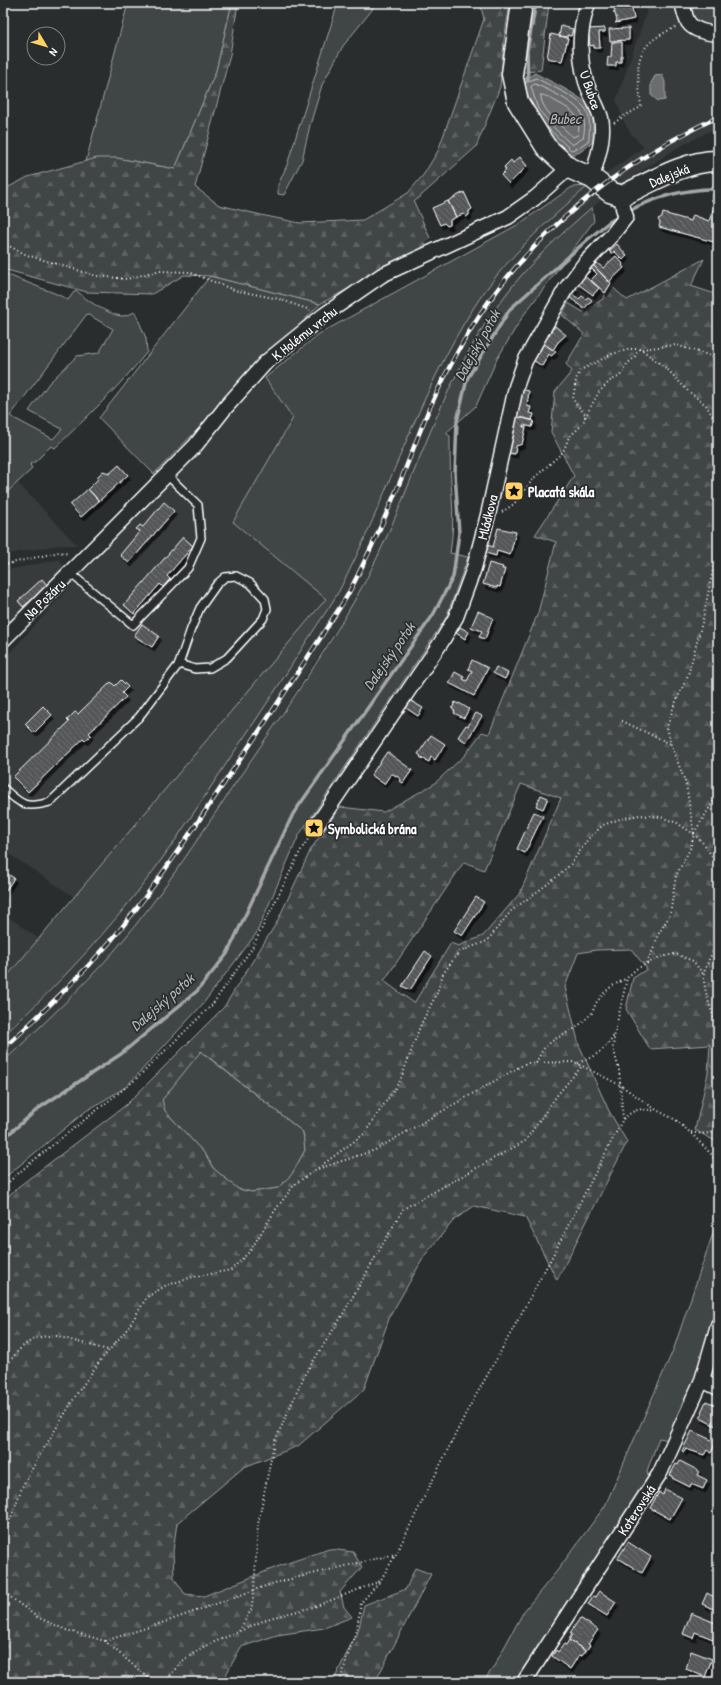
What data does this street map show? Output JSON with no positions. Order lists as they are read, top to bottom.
{
  "streets": {
    "street": [
      "U Bubce",
      "Dalejská",
      "K Holému vrchu",
      "Mládkova",
      "Na Požáru",
      "Koterovská"
    ]
  },
  "crossings": [
    ["Dalejská", "Mládkova"],
    ["K Holému vrchu", "Na Požáru"]
  ],
  "water": ["Bubec", "Dalejský potok"],
  "places": {
    "place": ["Placatá skála", "Symbolická brána"]
  },
  "north": "bottom right"
}
